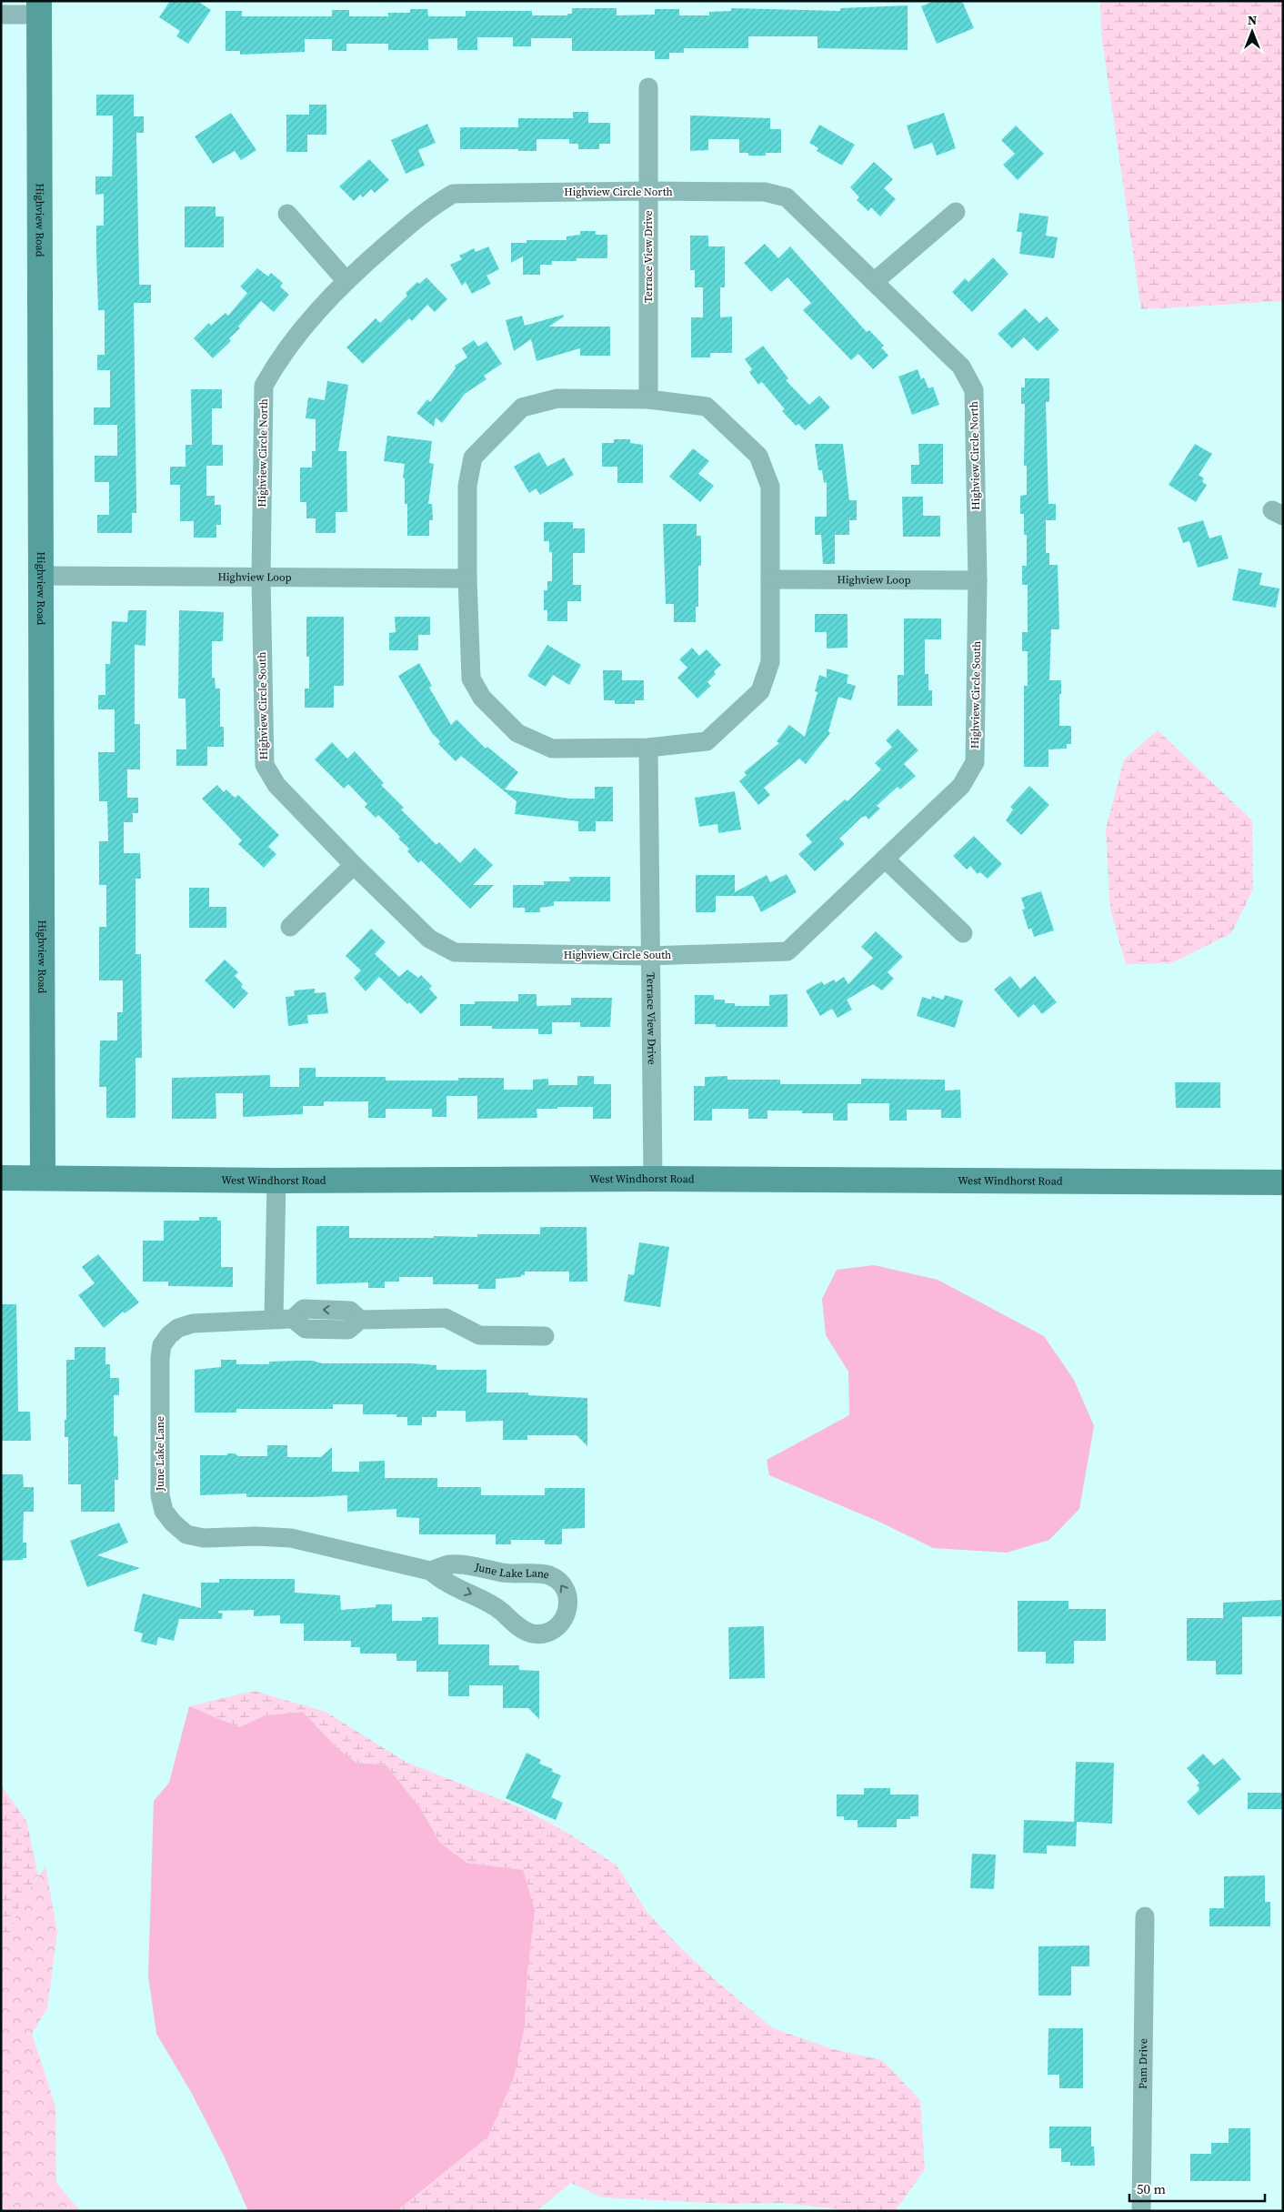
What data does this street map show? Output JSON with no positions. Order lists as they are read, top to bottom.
{
  "streets": {
    "street": [
      "Highview Circle North",
      "Highview Road",
      "Terrace View Drive",
      "Highview Loop",
      "Highview Circle South",
      "West Windhorst Road",
      "June Lake Lane",
      "Pam Drive"
    ]
  },
  "crossings": [
    ["Highview Circle North", "Terrace View Drive"],
    ["Highview Circle North", "Highview Loop"],
    ["Highview Circle North", "Highview Circle South"],
    ["Highview Road", "Highview Loop"],
    ["Highview Road", "West Windhorst Road"],
    ["Terrace View Drive", "Highview Circle South"],
    ["Terrace View Drive", "West Windhorst Road"],
    ["Highview Loop", "Highview Circle South"]
  ],
  "scale_bar": "50 m",
  "north": "top"
}
